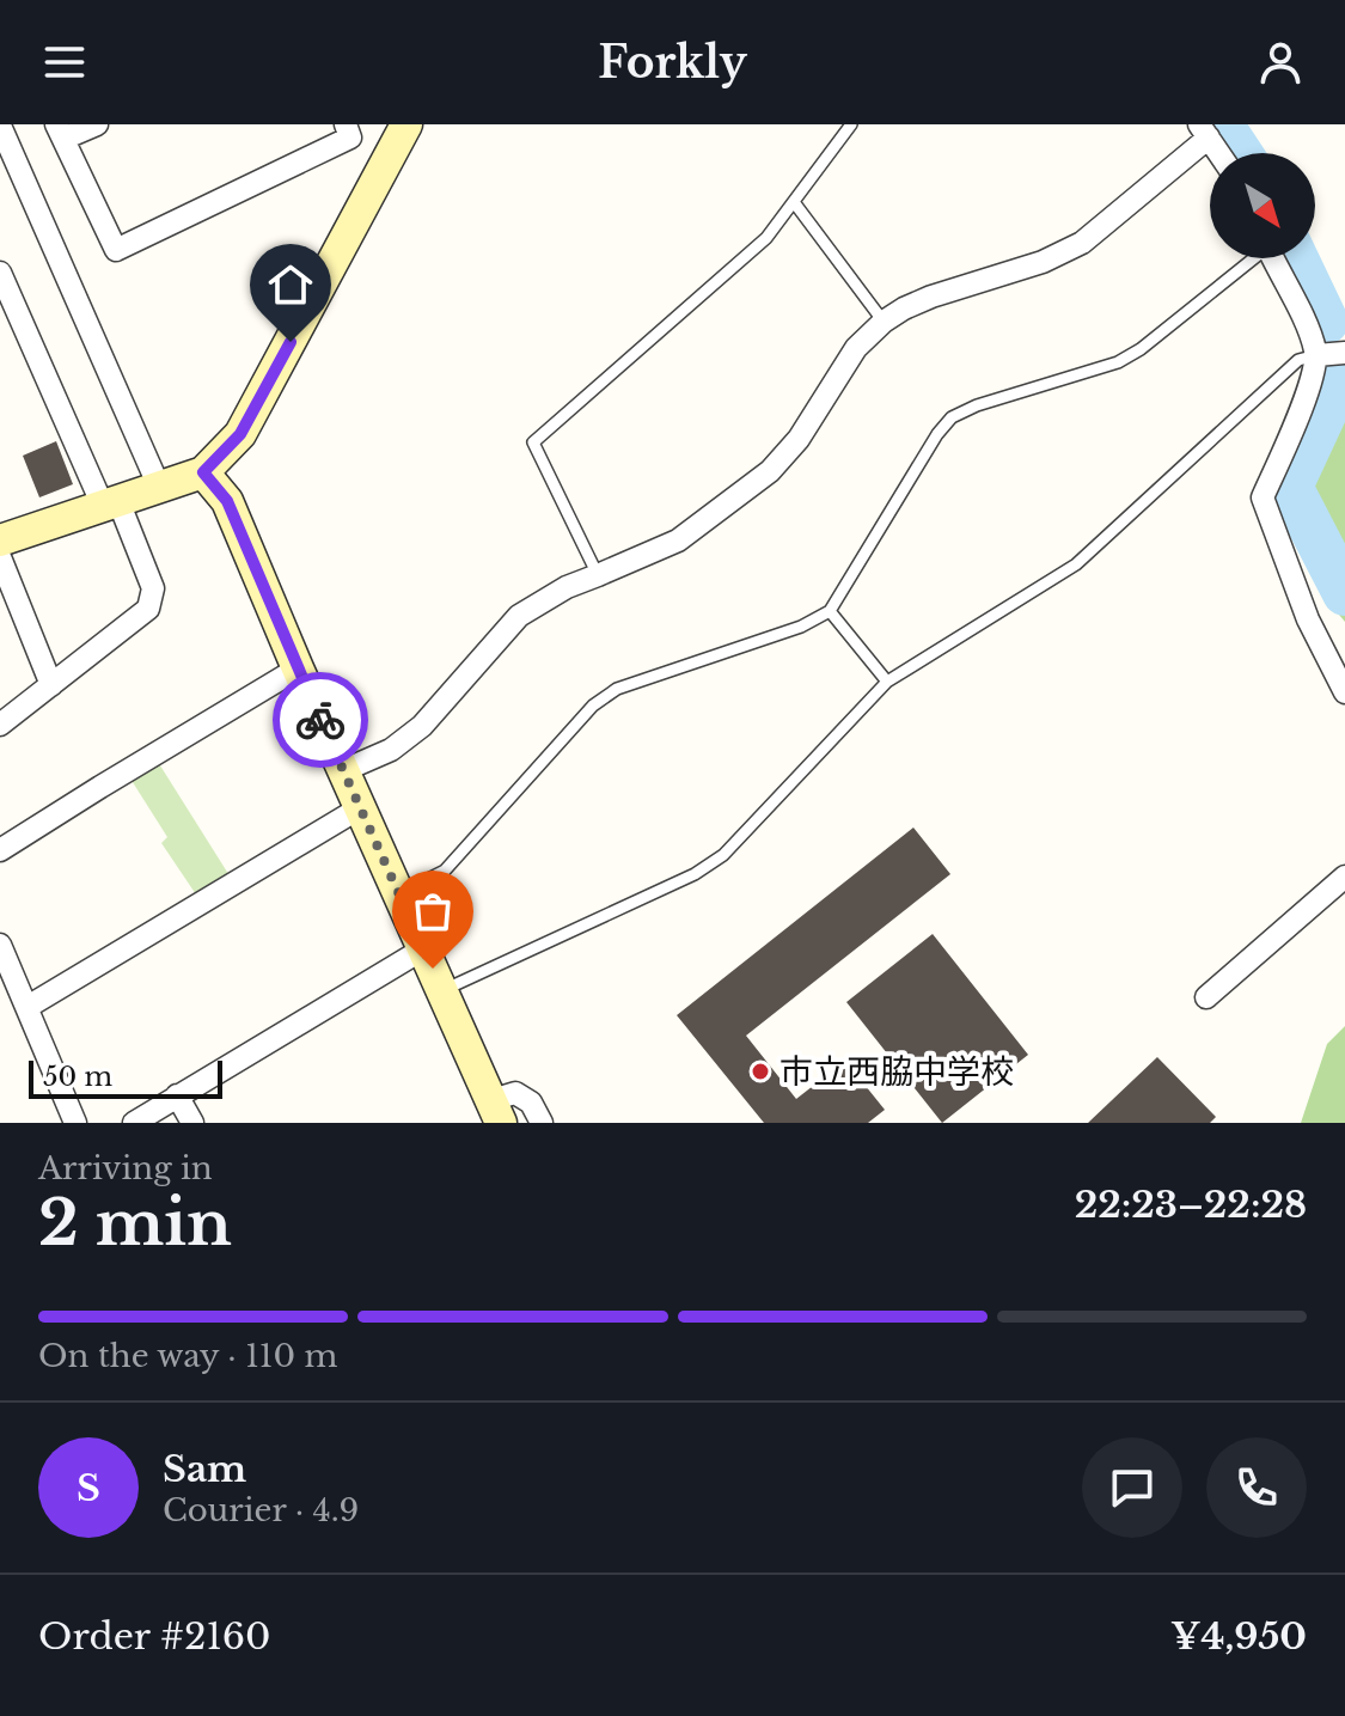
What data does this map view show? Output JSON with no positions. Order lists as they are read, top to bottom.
{
  "places": ["市立西脇中学校"],
  "scale_bar": "50 m",
  "north": "bottom right",
  "page": {
    "header": "Forkly",
    "scale": "50 m",
    "heading": ["2 min", "Arriving in", "22:23–22:28"],
    "panel": [
      "Sam",
      "Courier · 4.9",
      "Order #2160",
      "¥4,950"
    ],
    "bar": "On the way · 110 m",
    "round": "S"
  }
}
